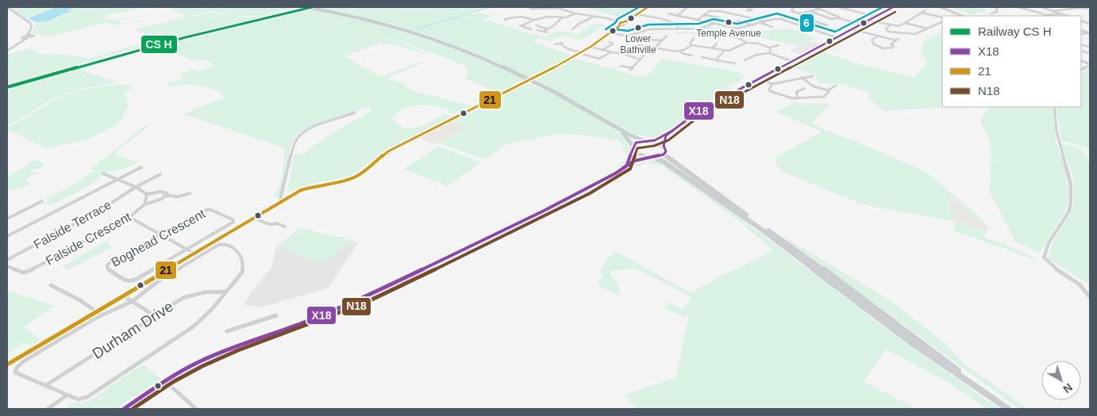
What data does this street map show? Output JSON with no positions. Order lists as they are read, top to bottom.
{
  "streets": {
    "street": [
      "Falside Terrace",
      "Boghead Crescent",
      "Falside Crescent",
      "Durham Drive"
    ]
  },
  "places": ["Temple Avenue", "Lower Bathville"],
  "lines": [
    "transit line X18",
    "transit line 21",
    "transit line 6",
    "transit line N18"
  ],
  "legend": [
    "Railway CS H",
    "X18",
    "21",
    "N18"
  ],
  "north": "bottom right"
}
